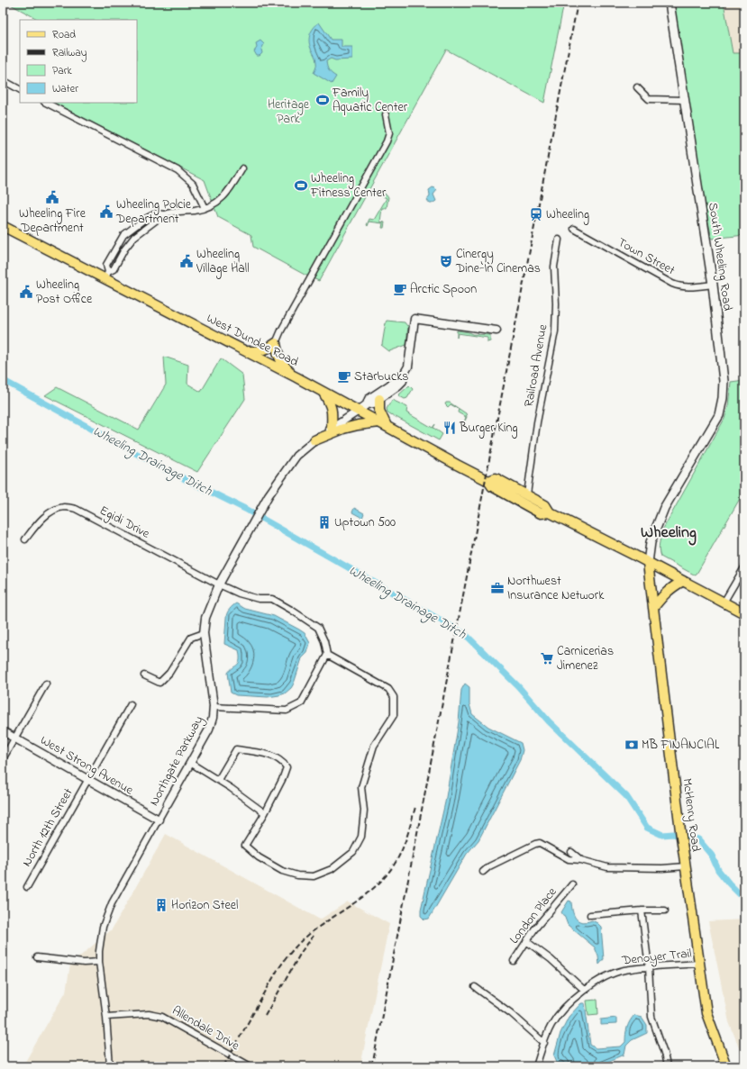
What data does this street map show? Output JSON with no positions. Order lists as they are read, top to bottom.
{
  "streets": {
    "main road": ["South Wheeling Road", "West Dundee Road", "McHenry Road"],
    "street": [
      "Town Street",
      "Railroad Avenue",
      "Egidi Drive",
      "Northgate Parkway",
      "West Strong Avenue",
      "North 12th Street",
      "London Place",
      "Denoyer Trail",
      "Allendale Drive"
    ]
  },
  "crossings": [
    ["Town Street", "South Wheeling Road"],
    ["South Wheeling Road", "West Dundee Road"],
    ["South Wheeling Road", "McHenry Road"],
    ["West Dundee Road", "Railroad Avenue"],
    ["West Dundee Road", "Northgate Parkway"],
    ["West Dundee Road", "McHenry Road"],
    ["Egidi Drive", "Northgate Parkway"],
    ["Northgate Parkway", "West Strong Avenue"],
    ["Northgate Parkway", "Allendale Drive"],
    ["West Strong Avenue", "North 12th Street"],
    ["McHenry Road", "Denoyer Trail"]
  ],
  "districts": ["Wheeling"],
  "water": ["Wheeling Drainage Ditch"],
  "parks": ["Heritage Park"],
  "places": {
    "sports": ["Family Aquatic Center", "Wheeling Fitness Center"],
    "public building": [
      "Wheeling Fire Department",
      "Wheeling Polcie Department",
      "Wheeling Village Hall",
      "Wheeling Post Office"
    ],
    "station": ["Wheeling"],
    "theatre": ["Cinergy Dine-In Cinemas"],
    "cafe": ["Arctic Spoon", "Starbucks"],
    "restaurant": ["Burger King"],
    "building": ["Uptown 500", "Horizon Steel"],
    "office": ["Northwest Insurance Network"],
    "supermarket": ["Carnicerias Jimenez"],
    "bank": ["MB FINANCIAL"]
  },
  "legend": [
    "Road",
    "Railway",
    "Park",
    "Water"
  ]
}
